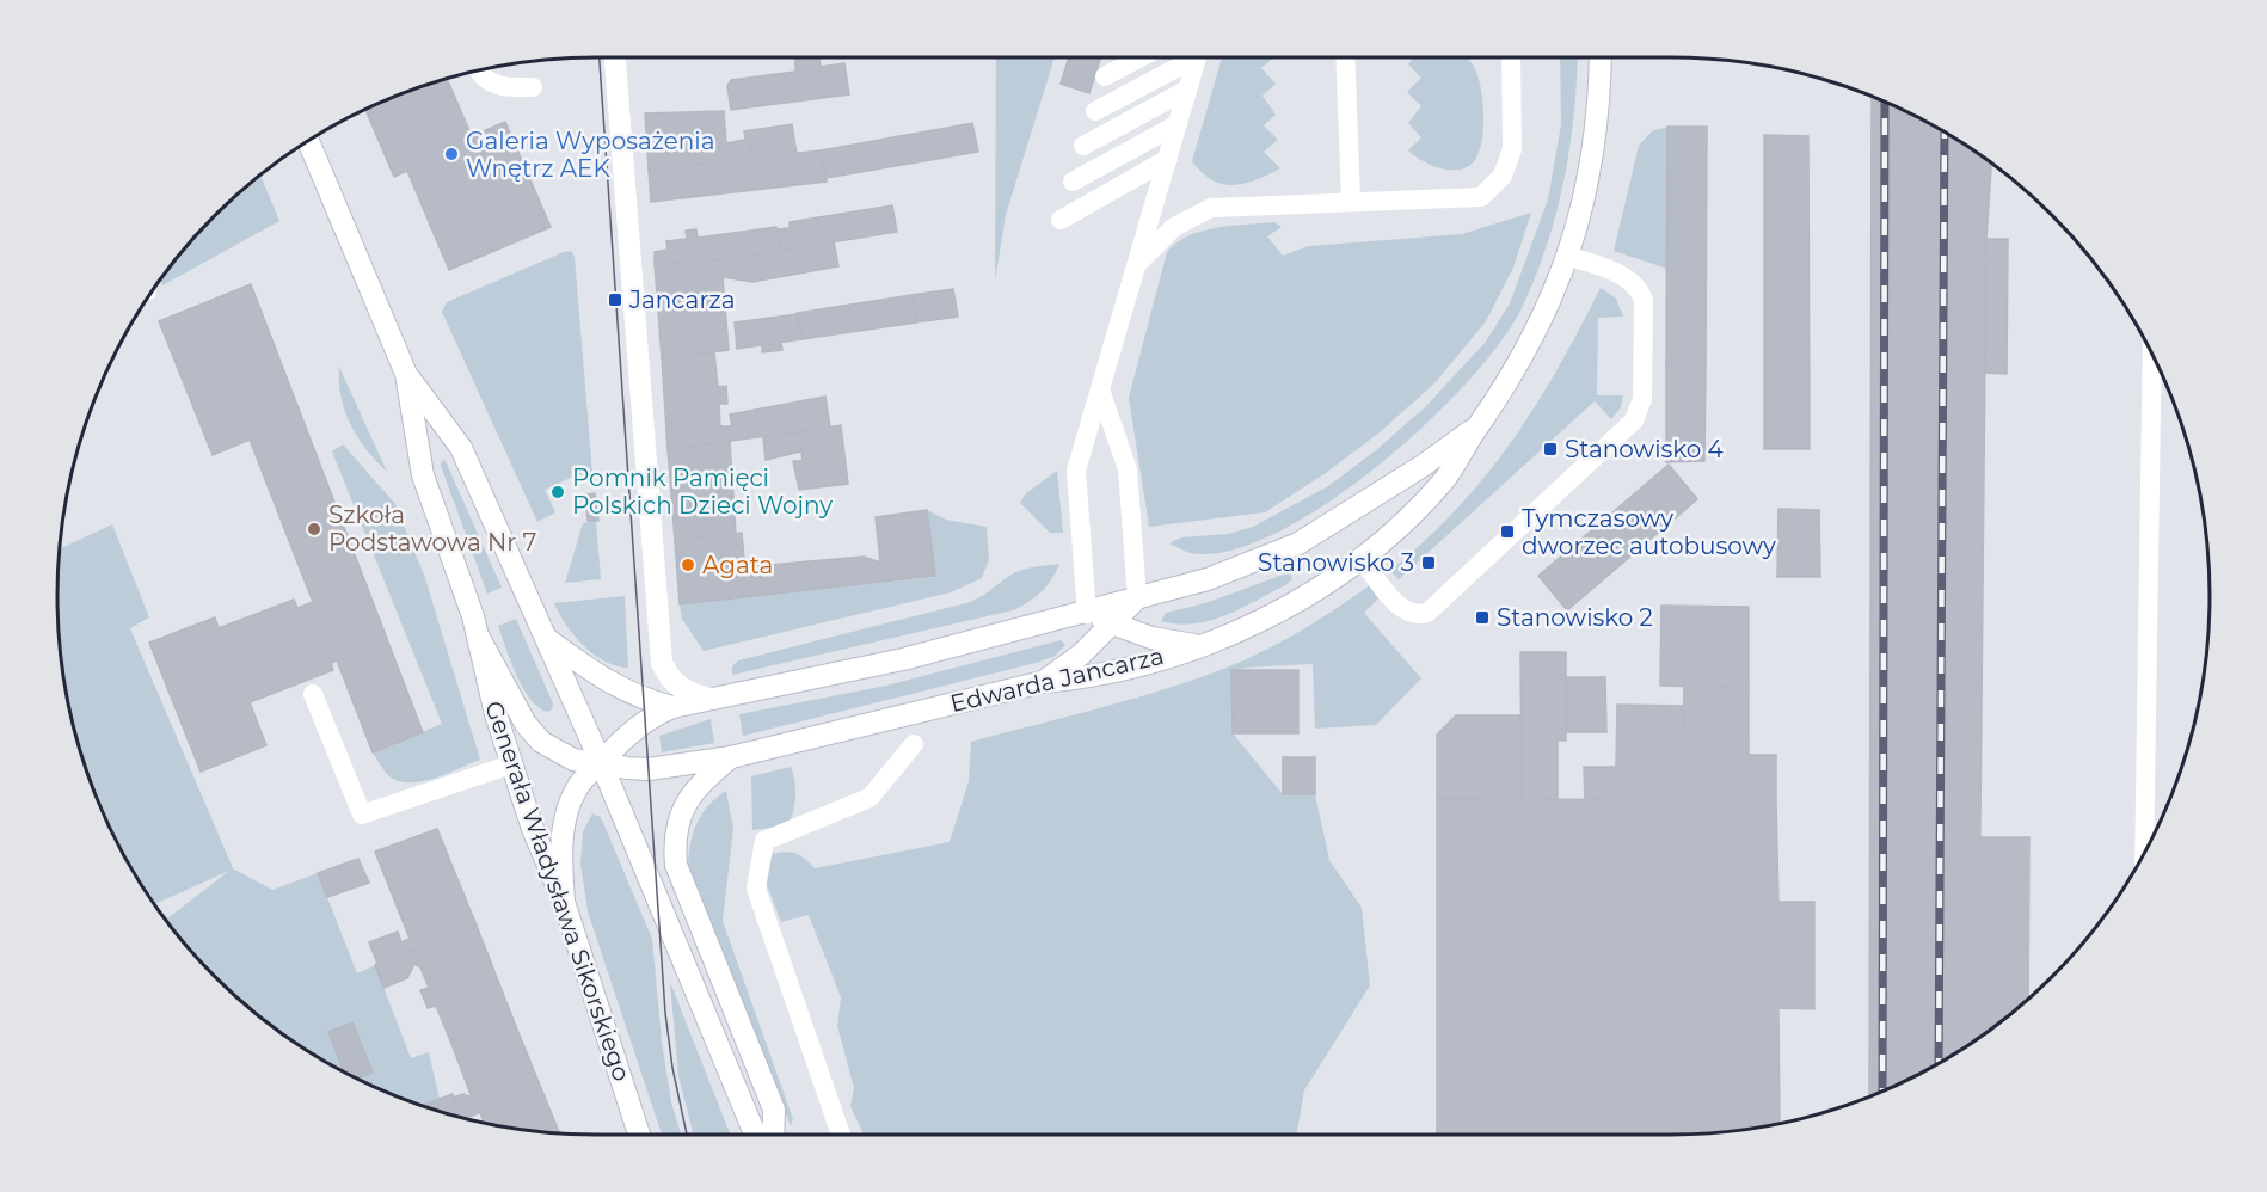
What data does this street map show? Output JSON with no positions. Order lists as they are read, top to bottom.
{
  "streets": {
    "street": ["Edwarda Jancarza", "Generała Władysława Sikorskiego"]
  },
  "crossings": [
    ["Edwarda Jancarza", "Generała Władysława Sikorskiego"]
  ],
  "places": {
    "other": [
      "Galeria Wyposażenia Wnętrz AEK",
      "Pomnik Pamięci Polskich Dzieci Wojny",
      "Szkoła Podstawowa Nr 7",
      "Agata"
    ],
    "transit": [
      "Jancarza",
      "Stanowisko 4",
      "Tymczasowy dworzec autobusowy",
      "Stanowisko 3",
      "Stanowisko 2"
    ]
  }
}
